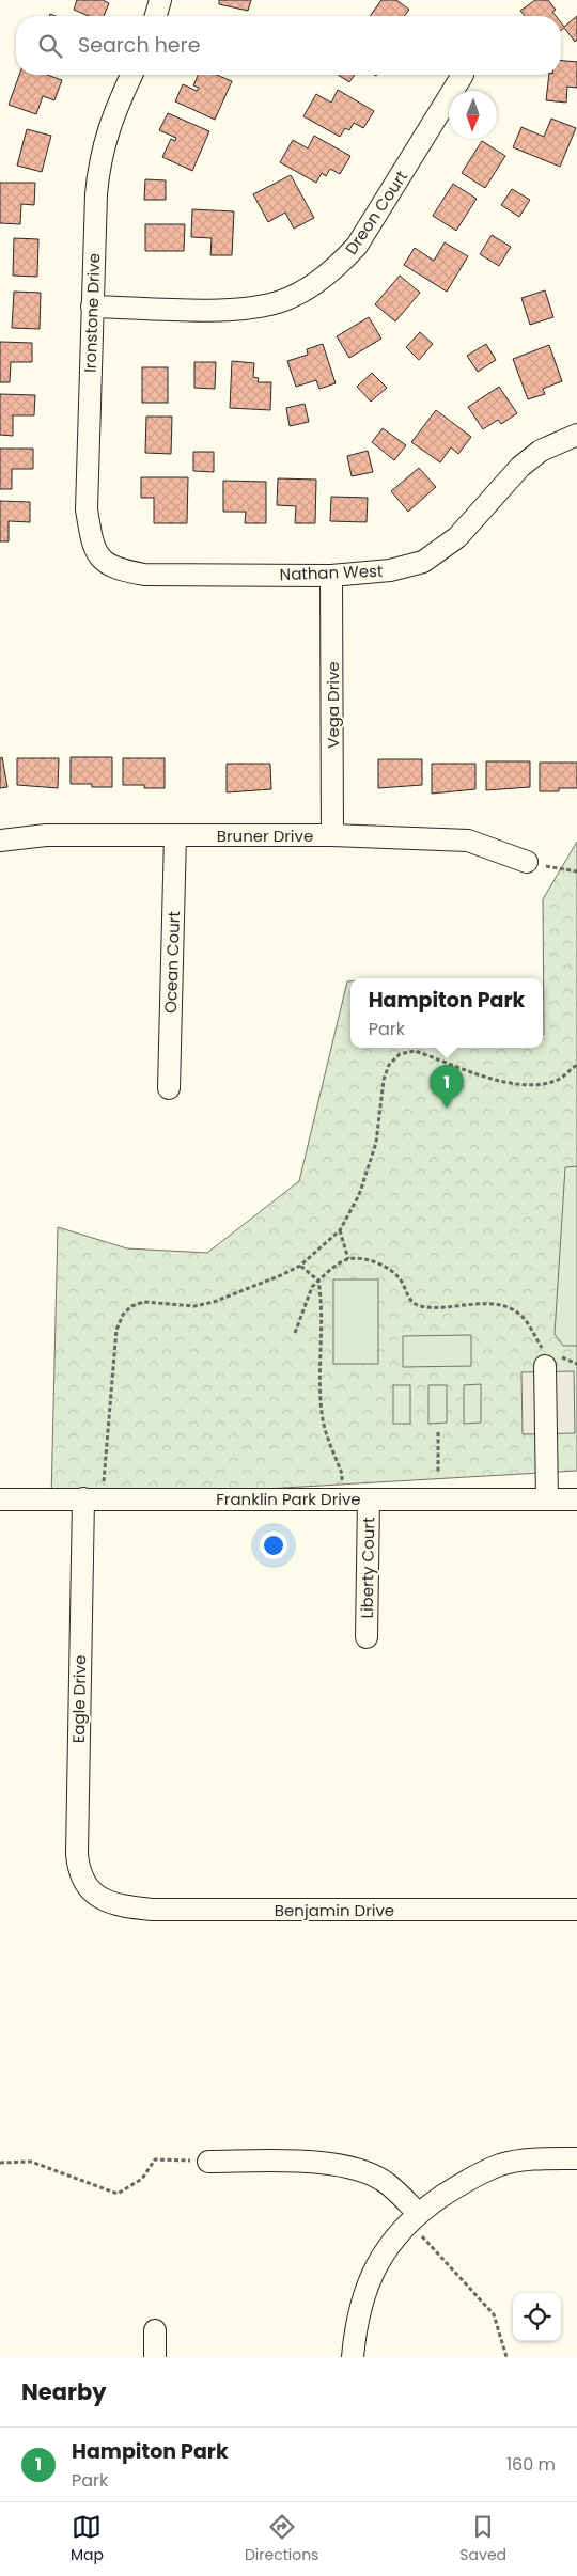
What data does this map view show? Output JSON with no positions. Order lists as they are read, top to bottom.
{
  "streets": {
    "street": [
      "Dreon Court",
      "Ironstone Drive",
      "Nathan West",
      "Vega Drive",
      "Bruner Drive",
      "Ocean Court",
      "Franklin Park Drive",
      "Liberty Court",
      "Eagle Drive",
      "Benjamin Drive"
    ]
  },
  "crossings": [
    ["Dreon Court", "Ironstone Drive"],
    ["Ironstone Drive", "Nathan West"],
    ["Nathan West", "Vega Drive"],
    ["Vega Drive", "Bruner Drive"],
    ["Bruner Drive", "Ocean Court"],
    ["Franklin Park Drive", "Liberty Court"],
    ["Franklin Park Drive", "Eagle Drive"],
    ["Eagle Drive", "Benjamin Drive"]
  ],
  "north": "bottom",
  "page": {
    "search": "Search here",
    "popup": ["Hampiton Park", "Park"],
    "pins": "1",
    "heading": "Nearby",
    "list": [
      {
        "mark": "1",
        "name": "Hampiton Park",
        "note": "Park",
        "value": "160 m"
      }
    ],
    "nav": ["Map", "Directions", "Saved"]
  }
}
